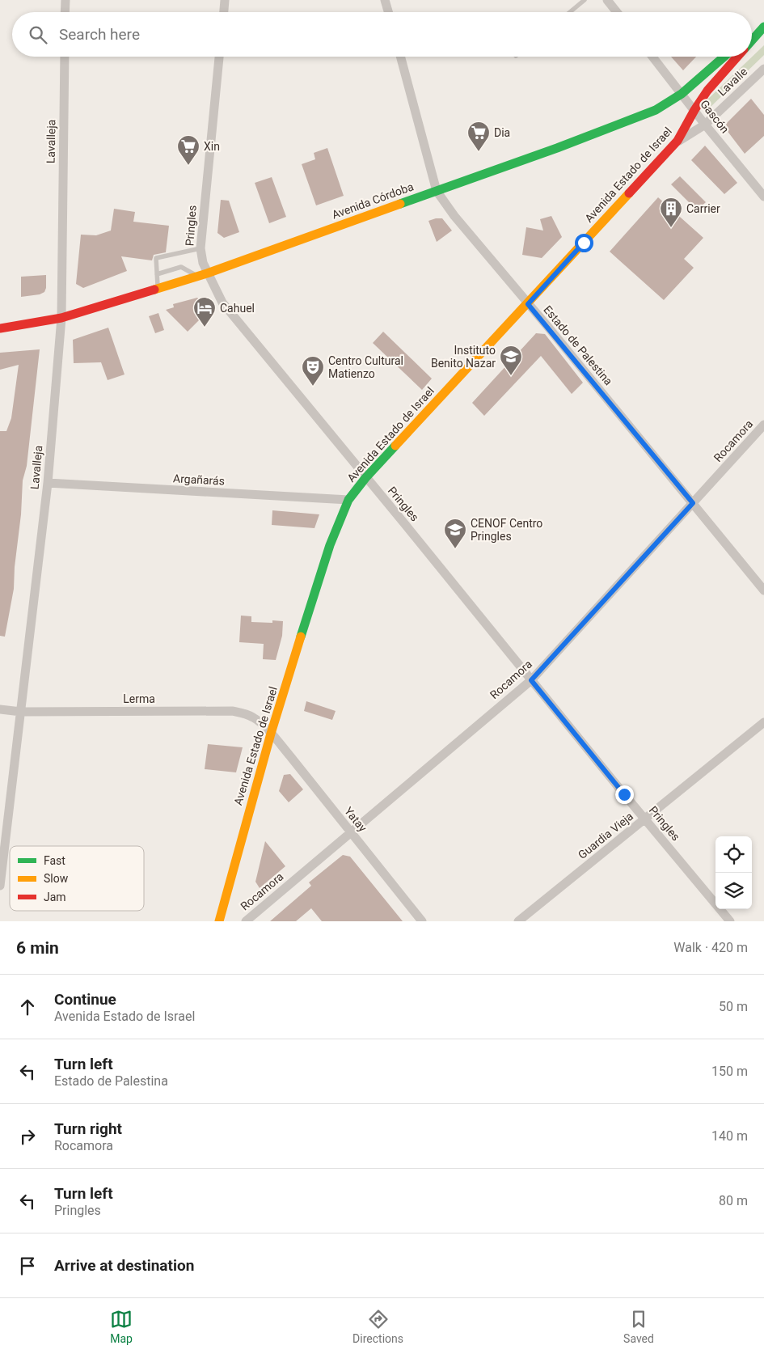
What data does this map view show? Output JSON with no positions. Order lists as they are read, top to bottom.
{
  "streets": {
    "main road": ["Avenida Estado de Israel", "Avenida Córdoba"],
    "street": [
      "Lavalle",
      "Gascón",
      "Lavalleja",
      "Pringles",
      "Estado de Palestina",
      "Rocamora",
      "Argañarás",
      "Lerma",
      "Yatay",
      "Guardia Vieja"
    ]
  },
  "crossings": [
    ["Lavalle", "Gascón"],
    ["Lavalle", "Avenida Estado de Israel"],
    ["Gascón", "Avenida Estado de Israel"],
    ["Gascón", "Avenida Córdoba"],
    ["Lavalleja", "Avenida Córdoba"],
    ["Lavalleja", "Argañarás"],
    ["Lavalleja", "Lerma"],
    ["Avenida Estado de Israel", "Pringles"],
    ["Avenida Estado de Israel", "Estado de Palestina"],
    ["Avenida Estado de Israel", "Argañarás"],
    ["Avenida Estado de Israel", "Lerma"],
    ["Avenida Estado de Israel", "Yatay"],
    ["Avenida Córdoba", "Pringles"],
    ["Avenida Córdoba", "Estado de Palestina"],
    ["Pringles", "Rocamora"],
    ["Pringles", "Guardia Vieja"],
    ["Estado de Palestina", "Rocamora"],
    ["Rocamora", "Yatay"],
    ["Lerma", "Yatay"]
  ],
  "places": {
    "supermarket": ["Dia", "Xin"],
    "building": ["Carrier"],
    "hotel": ["Cahuel"],
    "school or university": ["Instituto Benito Nazar", "CENOF Centro Pringles"],
    "theatre": ["Centro Cultural Matienzo"]
  },
  "legend": ["Fast", "Slow", "Jam"],
  "page": {
    "search": "Search here",
    "heading": ["6 min", "Walk · 420 m"],
    "list": [
      ["Continue", "Avenida Estado de Israel", "50 m"],
      ["Turn left", "Estado de Palestina", "150 m"],
      ["Turn right", "Rocamora", "140 m"],
      ["Turn left", "Pringles", "80 m"],
      "Arrive at destination"
    ],
    "nav": ["Map", "Directions", "Saved"]
  }
}
